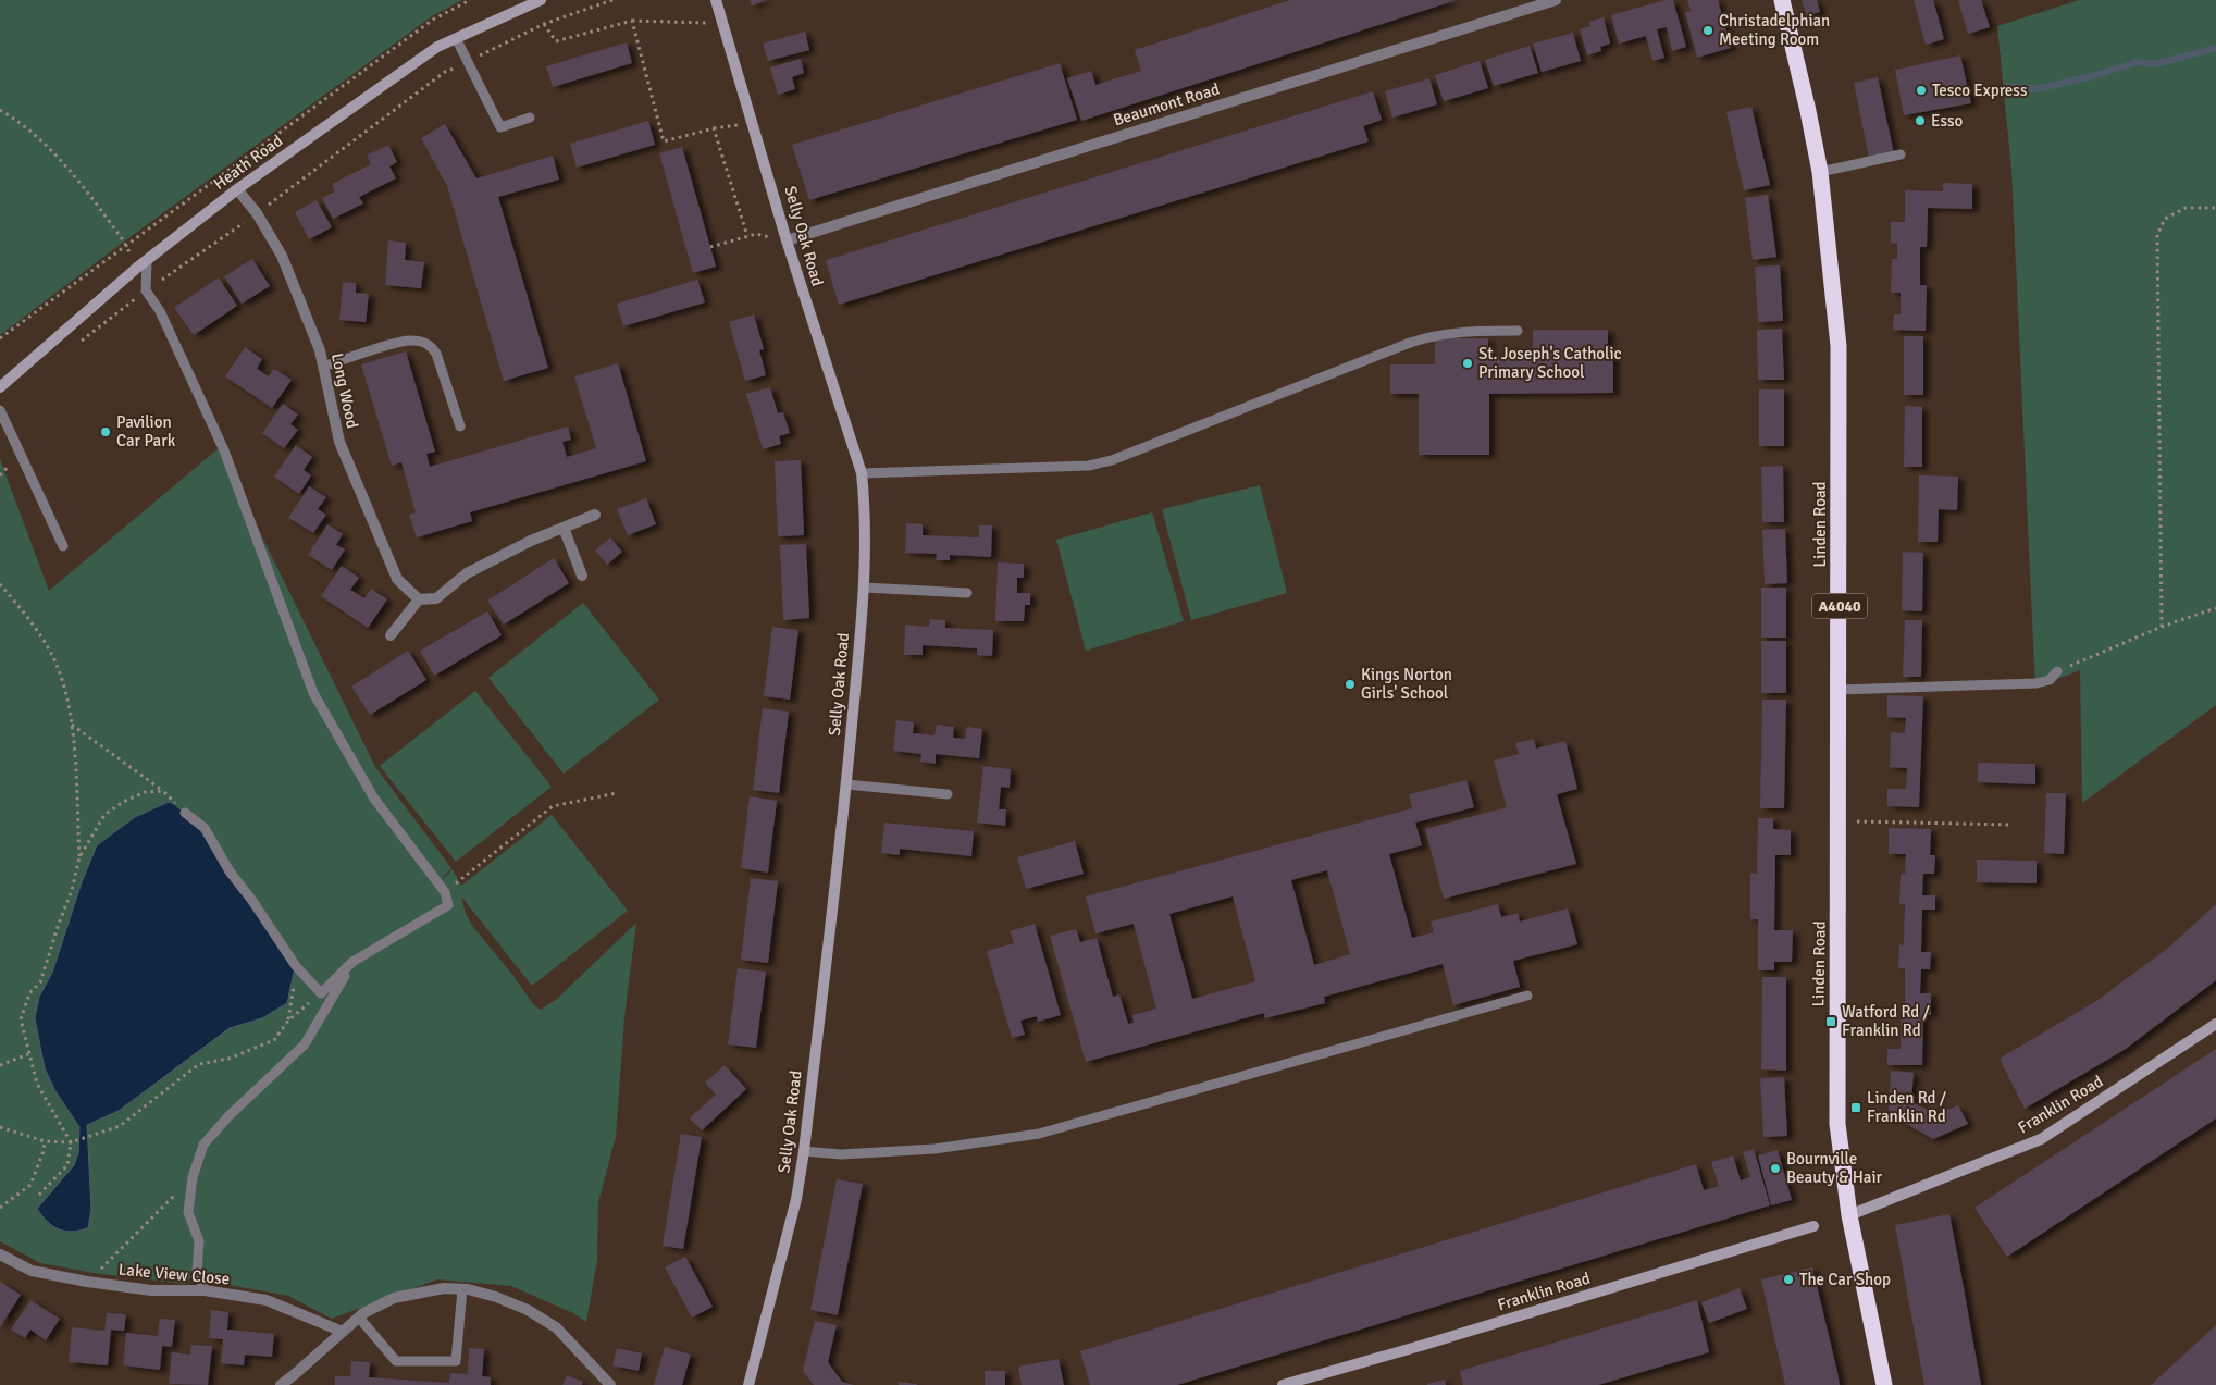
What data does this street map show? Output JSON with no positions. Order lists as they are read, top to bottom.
{
  "streets": {
    "highway": ["Linden Road", "A4040"],
    "street": [
      "Beaumont Road",
      "Heath Road",
      "Selly Oak Road",
      "Long Wood",
      "Franklin Road",
      "Lake View Close"
    ]
  },
  "crossings": [
    ["Beaumont Road", "Selly Oak Road"],
    ["Heath Road", "Long Wood"],
    ["Linden Road", "A4040"],
    ["Linden Road", "Franklin Road"],
    ["A4040", "Franklin Road"]
  ],
  "places": {
    "other": [
      "Christadelphian Meeting Room",
      "Tesco Express",
      "Esso",
      "St. Joseph's Catholic Primary School",
      "Pavilion Car Park",
      "Kings Norton Girls' School",
      "Bournville Beauty & Hair",
      "The Car Shop"
    ],
    "transit": ["Watford Rd / Franklin Rd", "Linden Rd / Franklin Rd"]
  }
}
